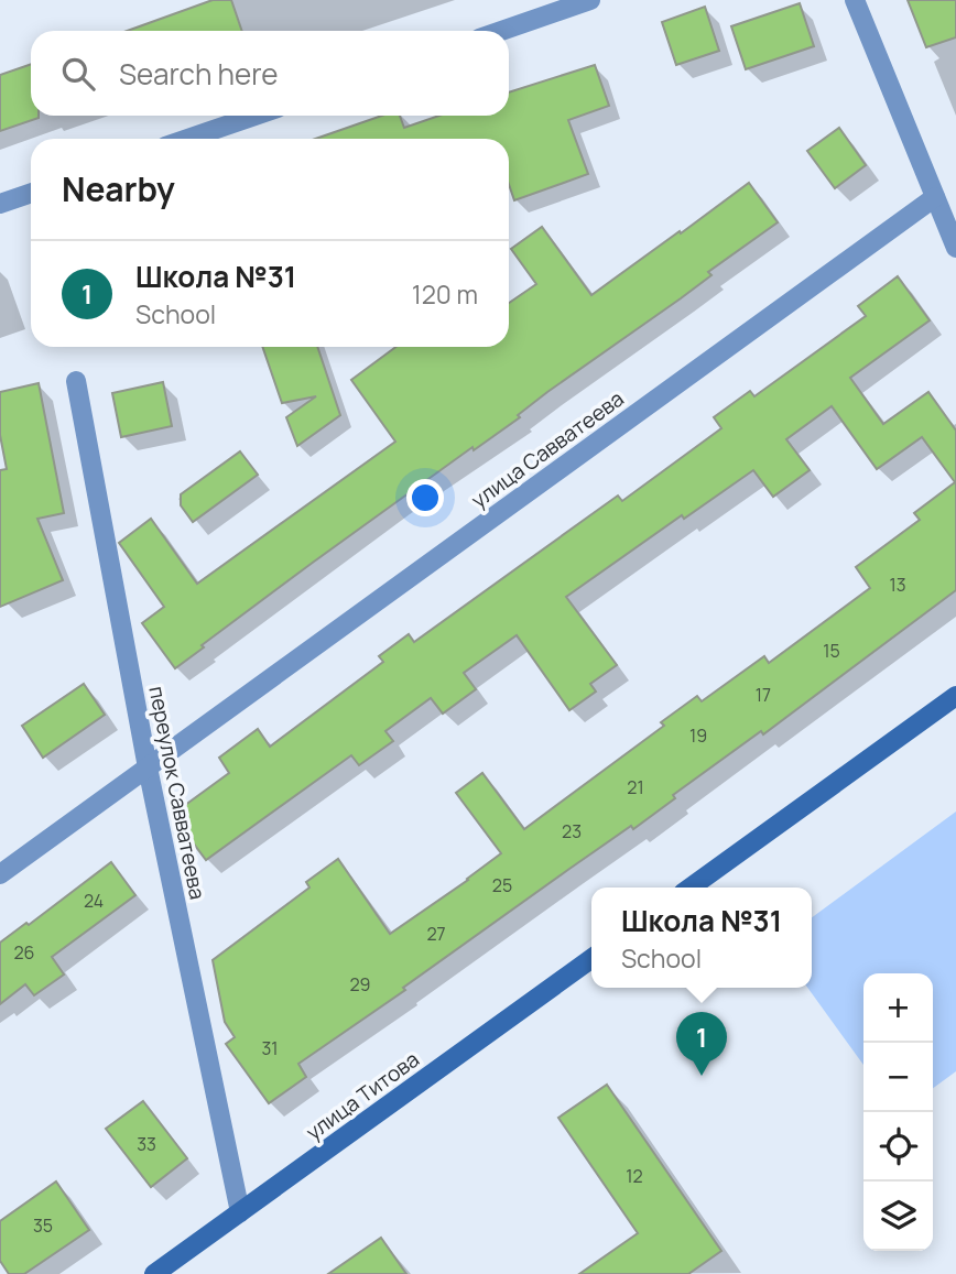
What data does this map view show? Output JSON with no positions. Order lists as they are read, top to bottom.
{
  "streets": {
    "main road": ["улица Титова"],
    "street": ["улица Савватеева", "переулок Савватеева"]
  },
  "crossings": [
    ["улица Савватеева", "переулок Савватеева"],
    ["переулок Савватеева", "улица Титова"]
  ],
  "house_numbers": [
    "13",
    "15",
    "17",
    "19",
    "21",
    "23",
    "25",
    "24",
    "27",
    "26",
    "29",
    "31",
    "33",
    "12",
    "35"
  ],
  "page": {
    "search": "Search here",
    "heading": "Nearby",
    "list": [
      {
        "mark": "1",
        "name": "Школа №31",
        "note": "School",
        "value": "120 m"
      }
    ],
    "popup": ["Школа №31", "School"],
    "map_buttons": ["+", "−"],
    "pins": "1"
  }
}
